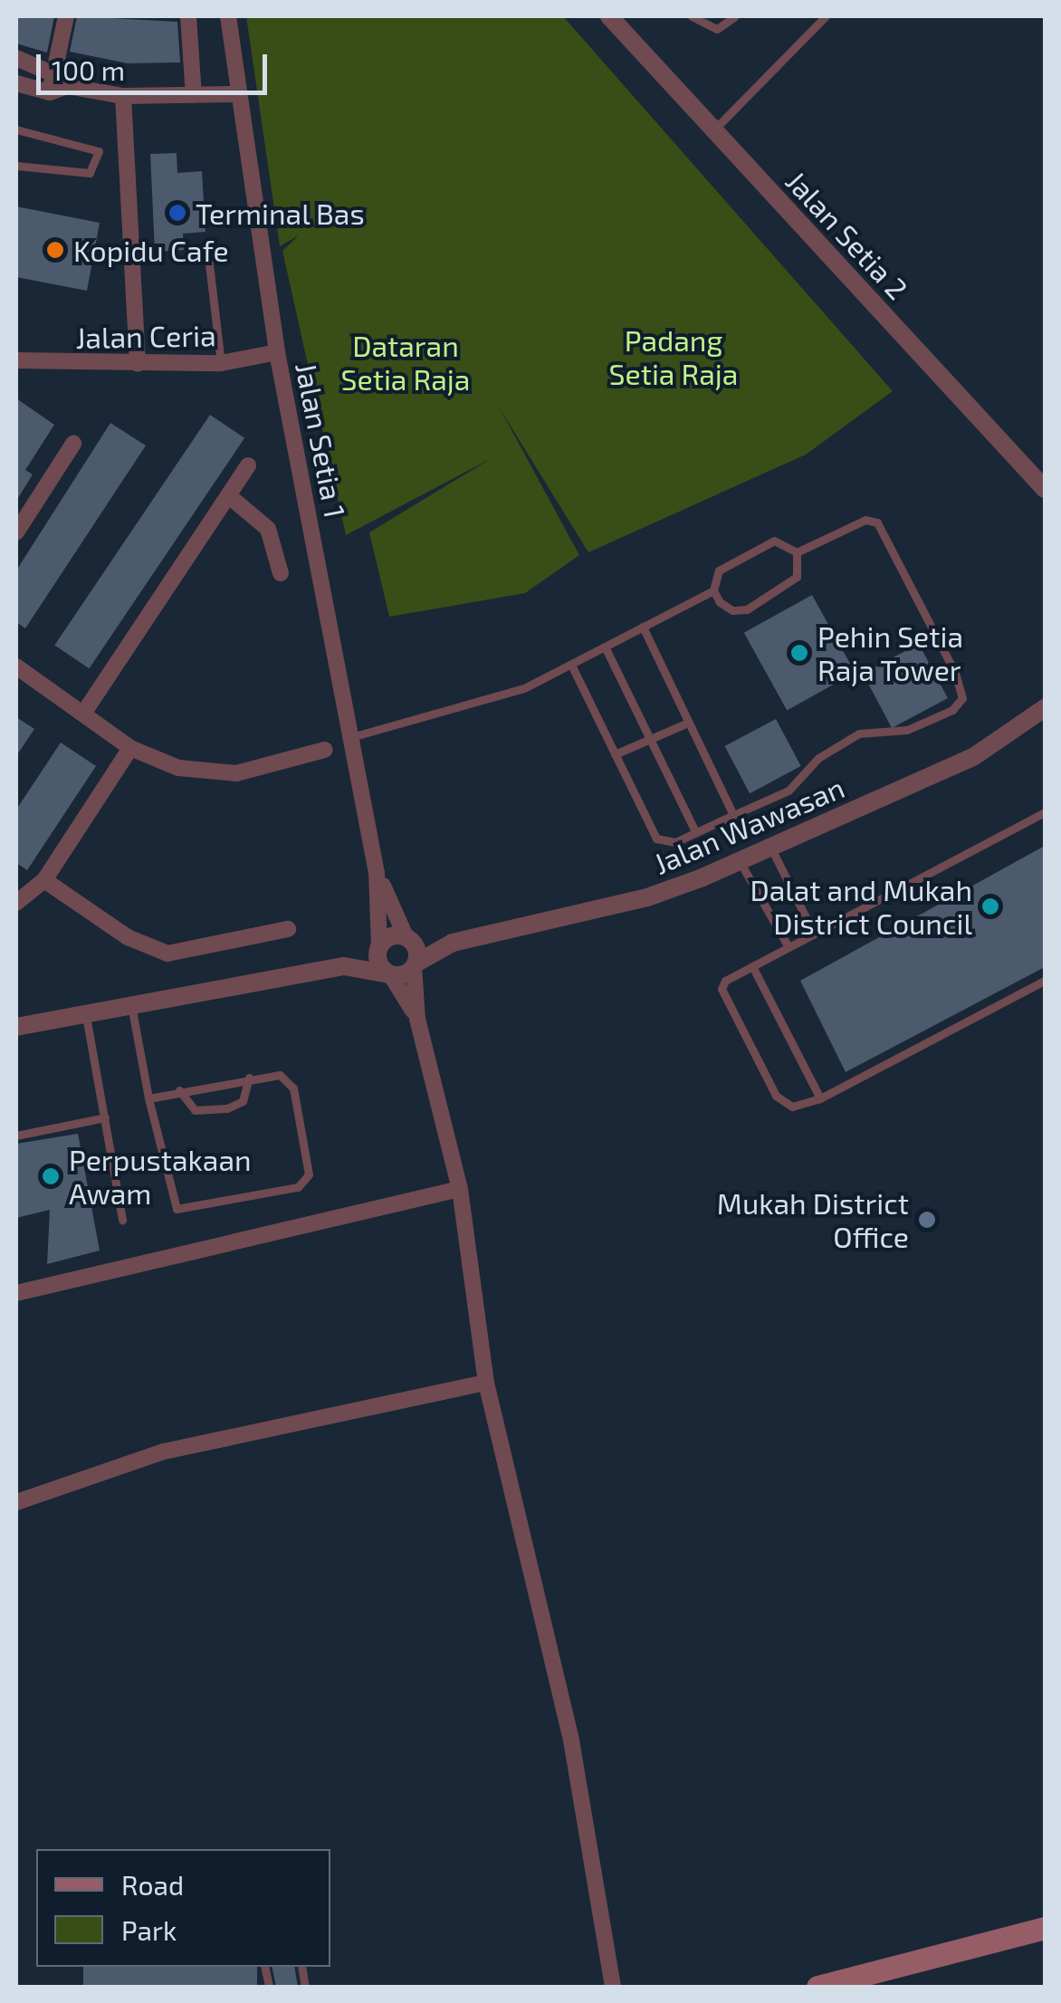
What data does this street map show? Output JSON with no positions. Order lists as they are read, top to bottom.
{
  "streets": {
    "street": [
      "Jalan Setia 2",
      "Jalan Ceria",
      "Jalan Setia 1",
      "Jalan Wawasan"
    ]
  },
  "crossings": [
    ["Jalan Ceria", "Jalan Setia 1"],
    ["Jalan Setia 1", "Jalan Wawasan"]
  ],
  "parks": ["Padang Setia Raja", "Dataran Setia Raja"],
  "places": [
    "Terminal Bas",
    "Kopidu Cafe",
    "Pehin Setia Raja Tower",
    "Dalat and Mukah District Council",
    "Perpustakaan Awam",
    "Mukah District Office"
  ],
  "legend": ["Road", "Park"],
  "scale_bar": "100 m"
}
